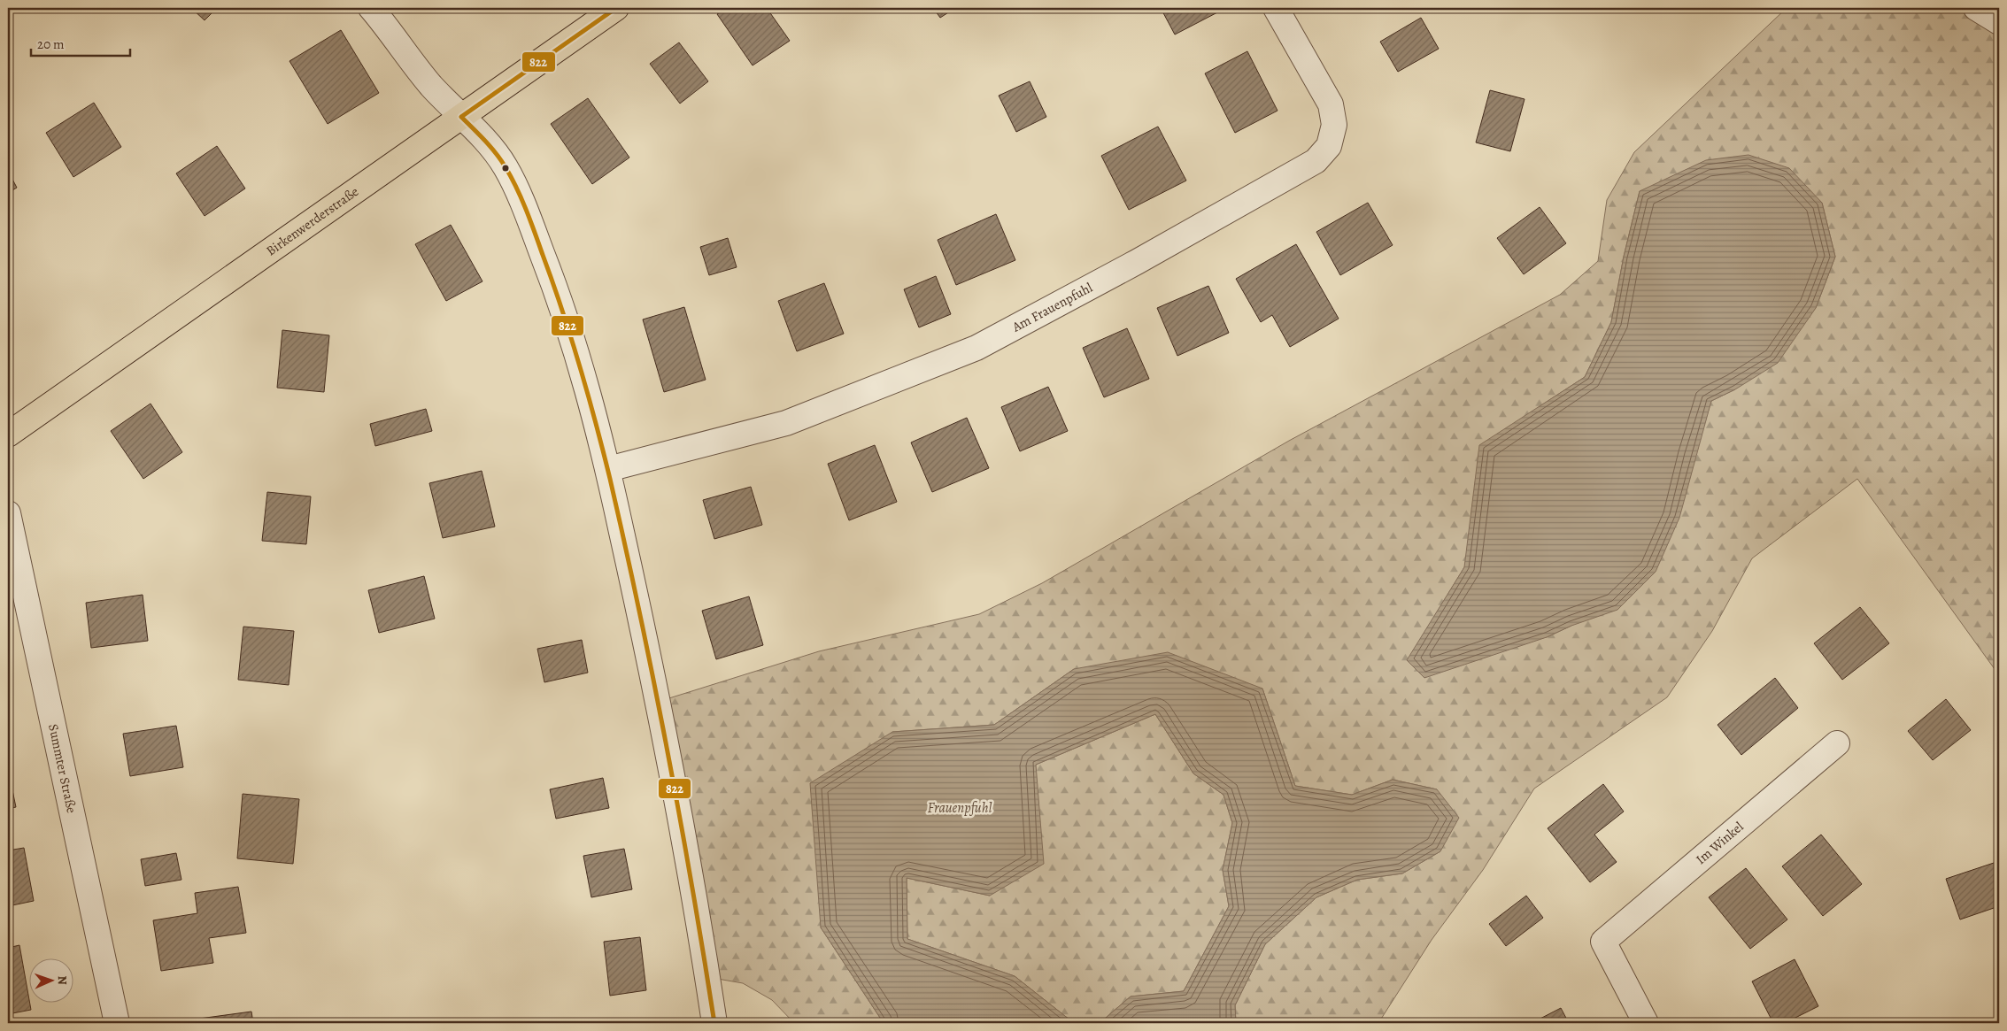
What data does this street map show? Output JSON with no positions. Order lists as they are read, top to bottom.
{
  "streets": {
    "main road": ["Birkenwerderstraße"],
    "street": ["Am Frauenpfuhl", "Summter Straße", "Im Winkel"]
  },
  "water": ["Frauenpfuhl"],
  "lines": ["transit line 822"],
  "scale_bar": "20 m",
  "north": "right"
}
